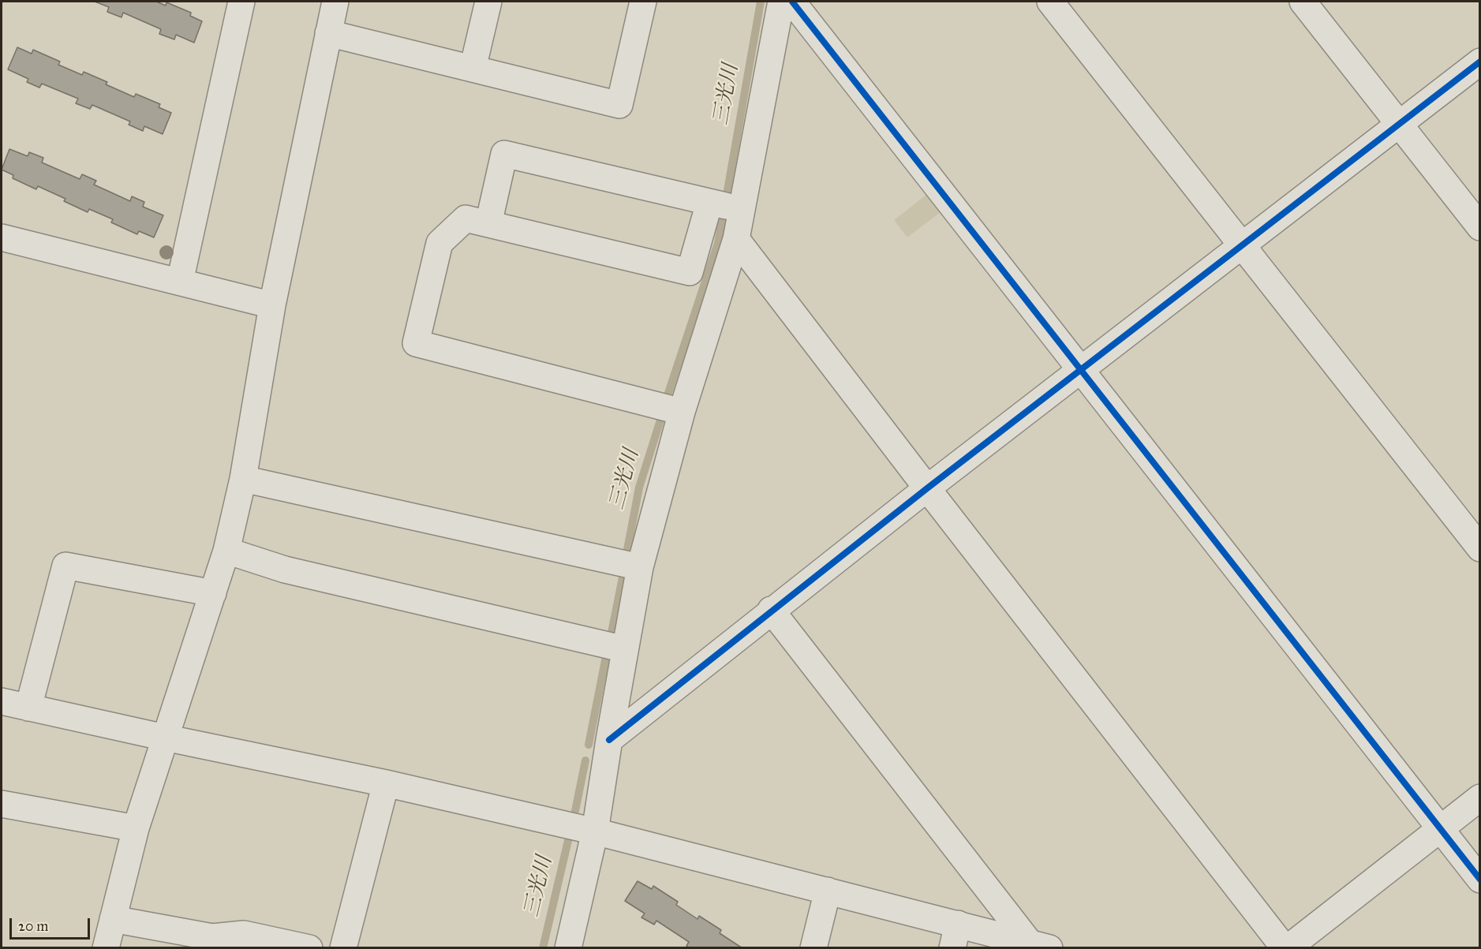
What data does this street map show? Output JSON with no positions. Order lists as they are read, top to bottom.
{
  "water": ["三光川"],
  "scale_bar": "20 m"
}
